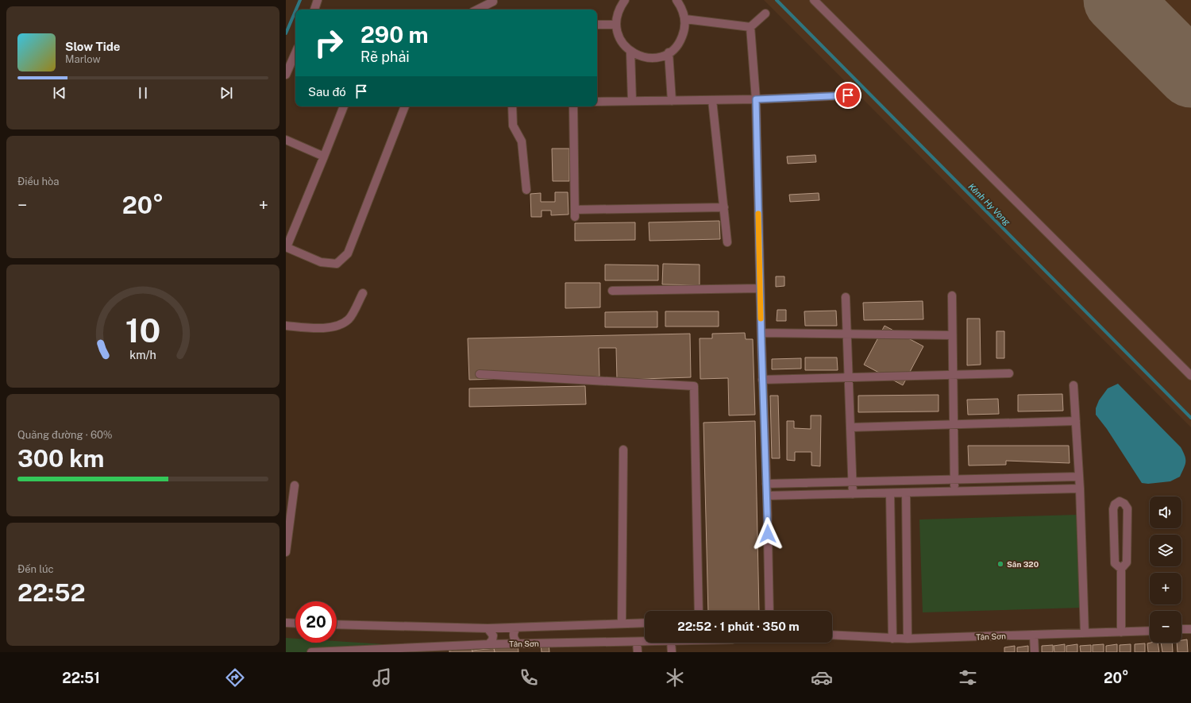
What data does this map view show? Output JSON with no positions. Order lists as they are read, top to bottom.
{
  "streets": {
    "street": ["Tân Sơn"]
  },
  "water": ["Kênh Hy Vọng"],
  "places": ["Sân 320"],
  "page": {
    "turn": ["290 m", "Rẽ phải"],
    "song": ["Slow Tide", "Marlow"],
    "then": "Sau đó",
    "tile": [
      "Điều hòa",
      ["Quãng đường · 60%", "300 km"],
      ["Đến lúc", "22:52"]
    ],
    "heat": ["−", "20°", "+"],
    "map_buttons": ["+", "−"],
    "limit": "20",
    "trip": "22:52 · 1 phút · 350 m",
    "tabs": ["22:51", "20°"],
    "gauge": ["10", "km/h"]
  }
}
